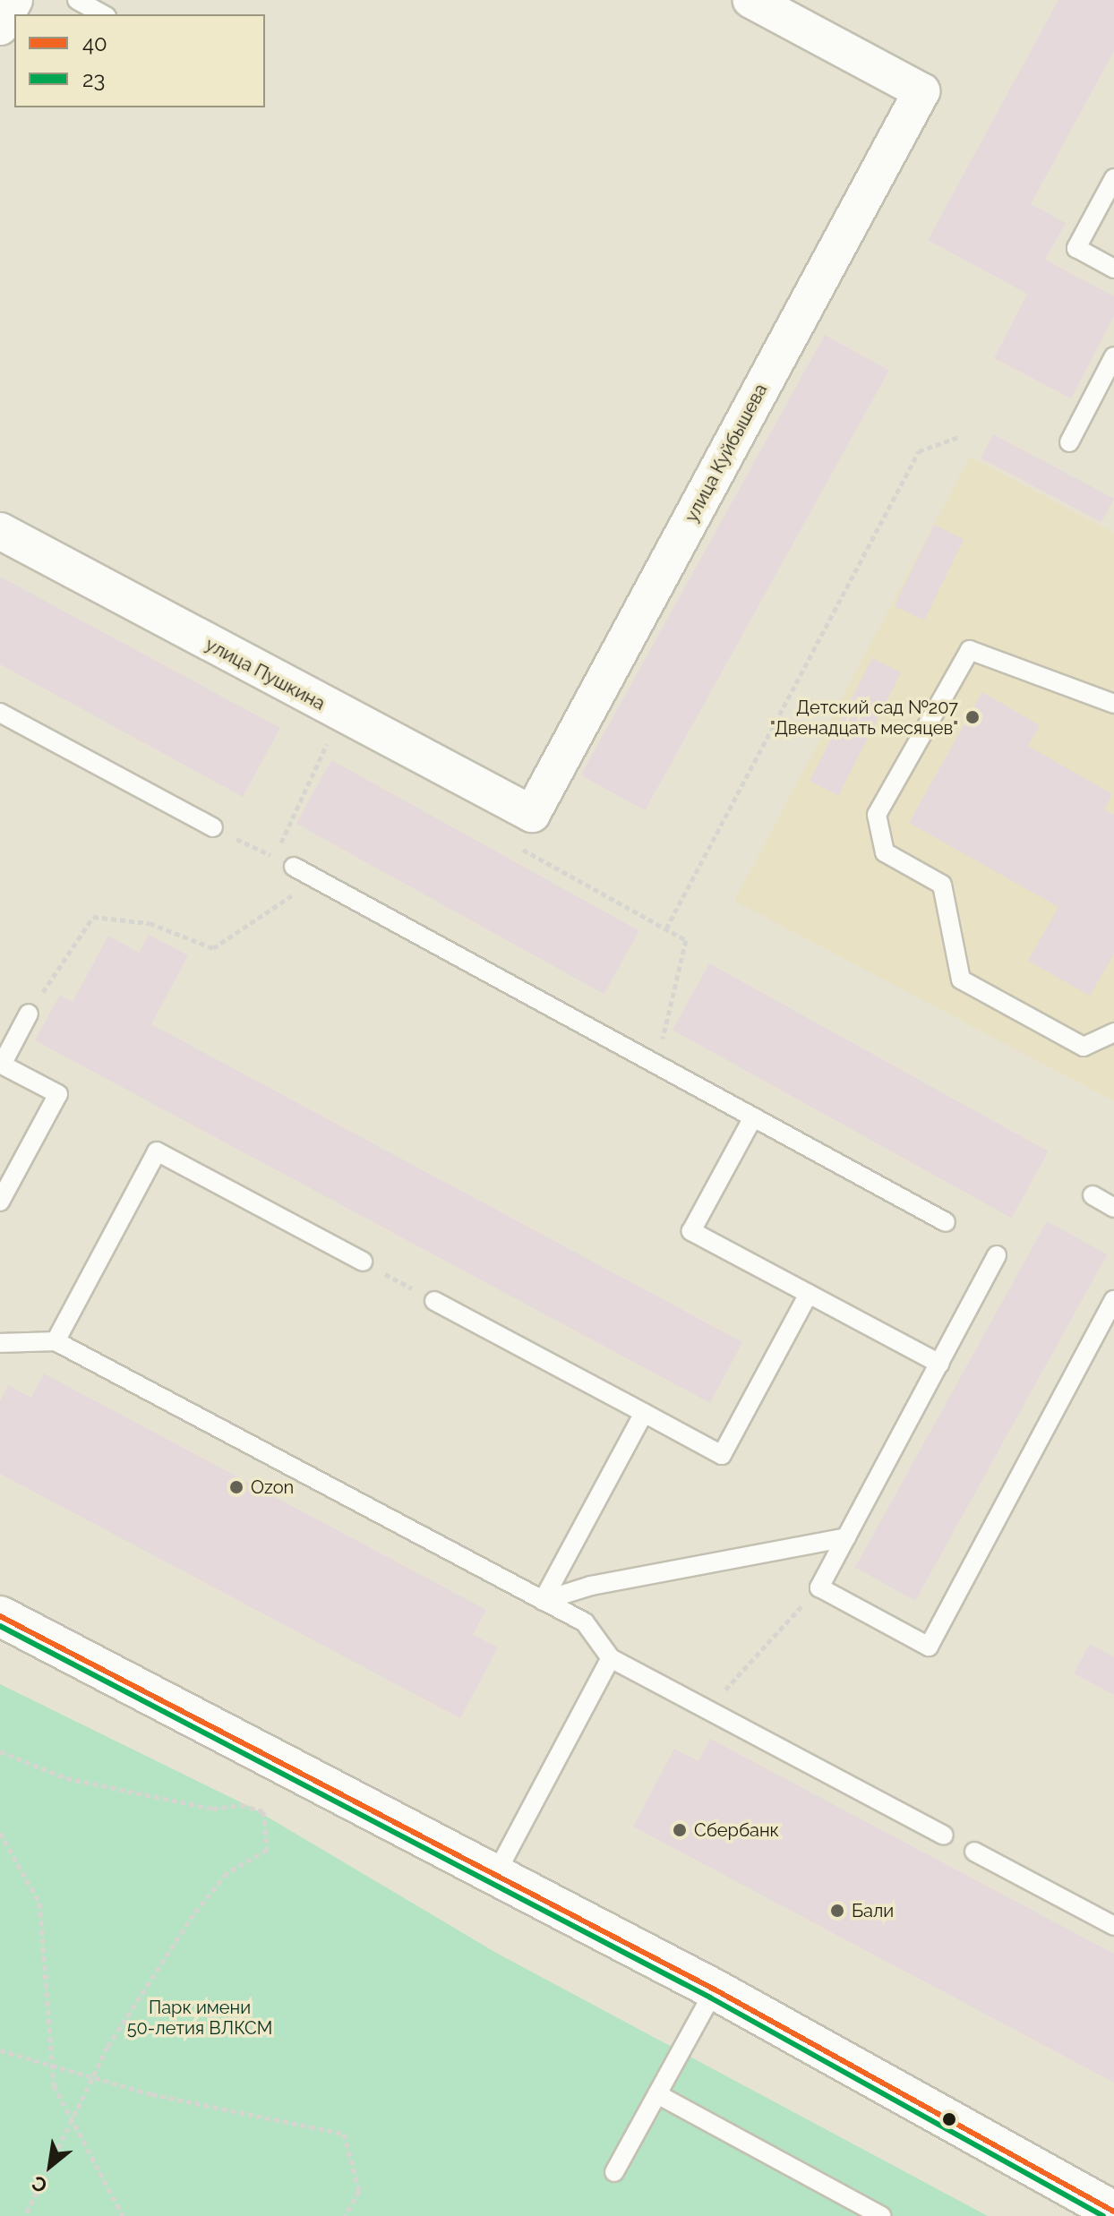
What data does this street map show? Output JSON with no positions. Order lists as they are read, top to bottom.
{
  "streets": {
    "street": ["улица Куйбышева", "улица Пушкина"]
  },
  "crossings": [
    ["улица Куйбышева", "улица Пушкина"]
  ],
  "parks": ["Парк имени 50-летия ВЛКСМ"],
  "places": [
    "Детский сад №207 \"Двенадцать месяцев\"",
    "Ozon",
    "Сбербанк",
    "Бали"
  ],
  "lines": ["transit line 40", "transit line 23"],
  "legend": ["40", "23"],
  "north": "bottom left"
}
